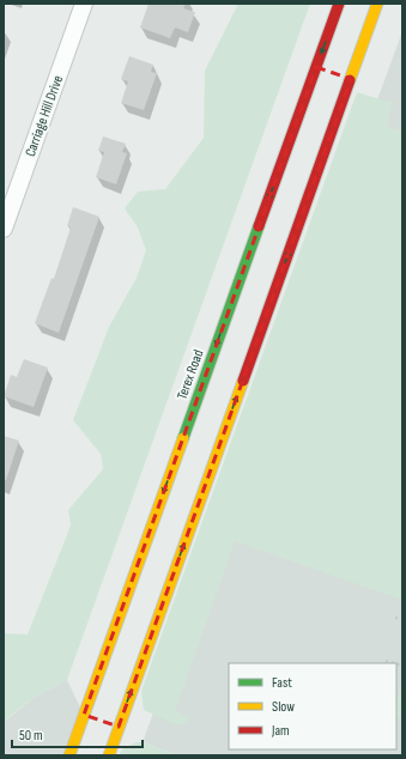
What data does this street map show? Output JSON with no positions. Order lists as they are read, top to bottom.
{
  "streets": {
    "street": ["Carriage Hill Drive", "Terex Road"]
  },
  "legend": ["Fast", "Slow", "Jam"],
  "scale_bar": "50 m"
}
